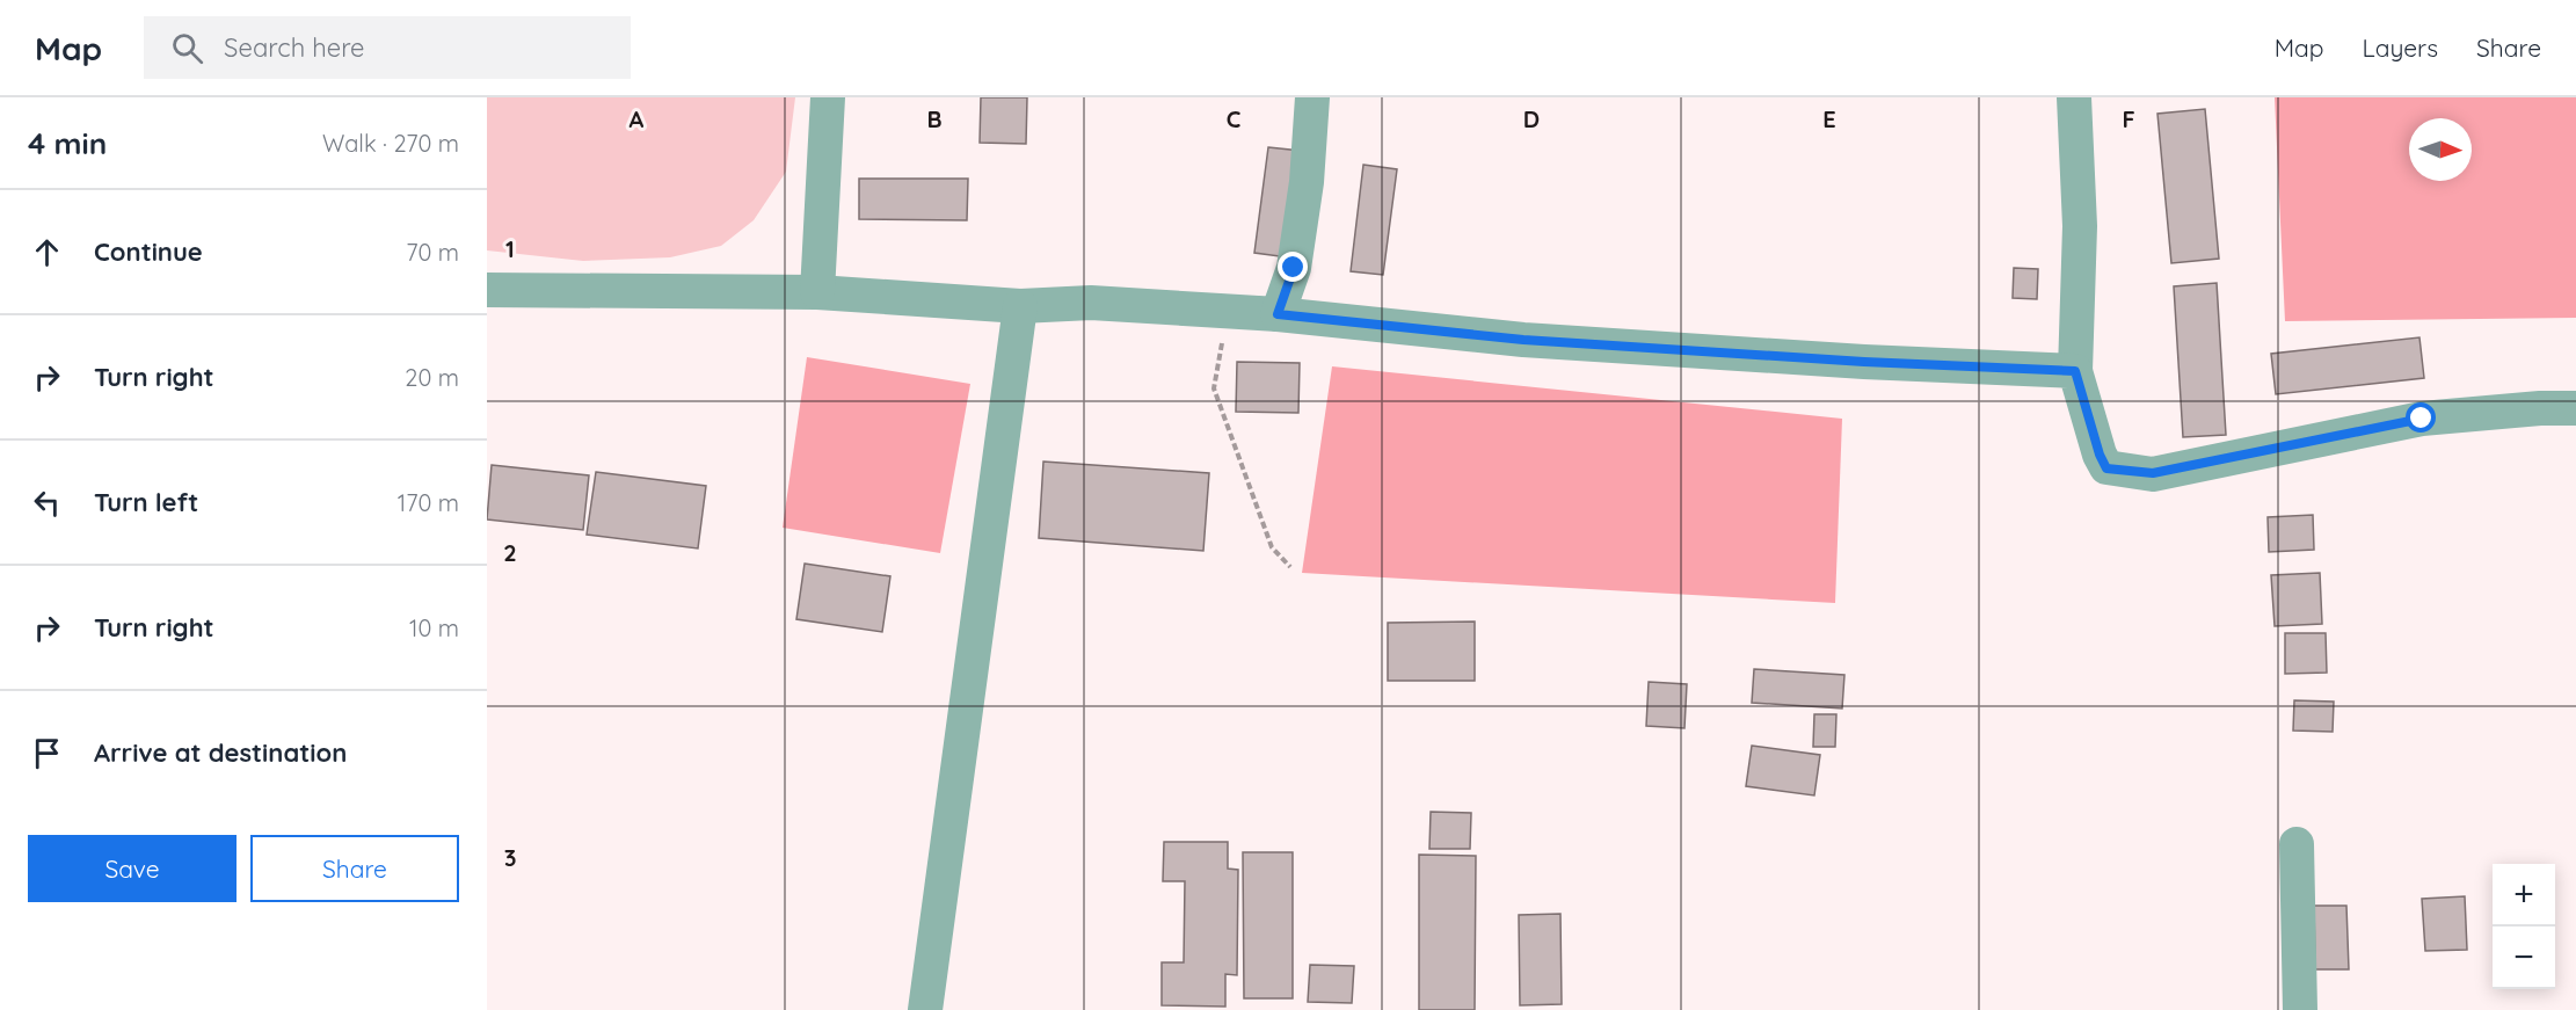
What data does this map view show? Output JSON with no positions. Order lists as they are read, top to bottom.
{
  "north": "right",
  "page": {
    "header": "Map",
    "search": "Search here",
    "nav": ["Map", "Layers", "Share"],
    "heading": ["4 min", "Walk · 270 m"],
    "list": [
      ["Continue", "70 m"],
      ["Turn right", "20 m"],
      ["Turn left", "170 m"],
      ["Turn right", "10 m"],
      "Arrive at destination"
    ],
    "buttons": ["Save", "Share"],
    "map_buttons": ["+", "−"]
  },
  "grid": {
    "columns": [
      "A",
      "B",
      "C",
      "D",
      "E",
      "F"
    ],
    "rows": ["1", "2", "3"]
  }
}
